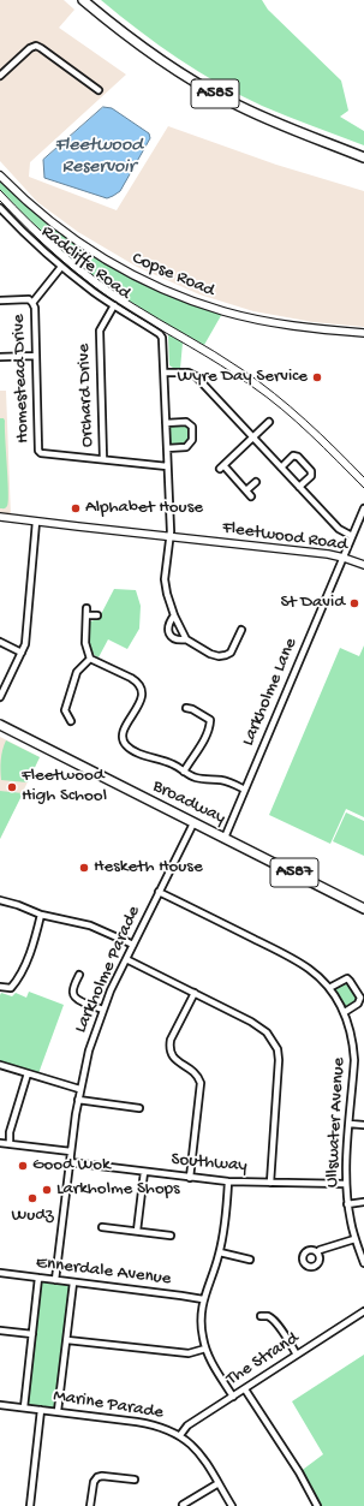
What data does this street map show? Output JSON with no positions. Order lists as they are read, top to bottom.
{
  "streets": {
    "main road": ["A585", "Broadway", "A587"],
    "street": [
      "Radcliffe Road",
      "Copse Road",
      "Homestead Drive",
      "Orchard Drive",
      "Fleetwood Road",
      "Larkholme Lane",
      "Larkholme Parade",
      "Ullswater Avenue",
      "Southway",
      "Ennerdale Avenue",
      "The Strand",
      "Marine Parade"
    ]
  },
  "crossings": [
    ["Radcliffe Road", "Orchard Drive"],
    ["Homestead Drive", "Orchard Drive"],
    ["Fleetwood Road", "Larkholme Lane"],
    ["Larkholme Lane", "Broadway"],
    ["Broadway", "Larkholme Parade"],
    ["Larkholme Parade", "Ullswater Avenue"],
    ["Larkholme Parade", "Southway"],
    ["Larkholme Parade", "Ennerdale Avenue"],
    ["Ullswater Avenue", "Southway"],
    ["The Strand", "Marine Parade"]
  ],
  "water": ["Fleetwood Reservoir"],
  "places": [
    "Wyre Day Service",
    "Alphabet House",
    "St David",
    "Fleetwood High School",
    "Hesketh House",
    "Good Wok",
    "Larkholme Shops",
    "Wudz"
  ]
}
